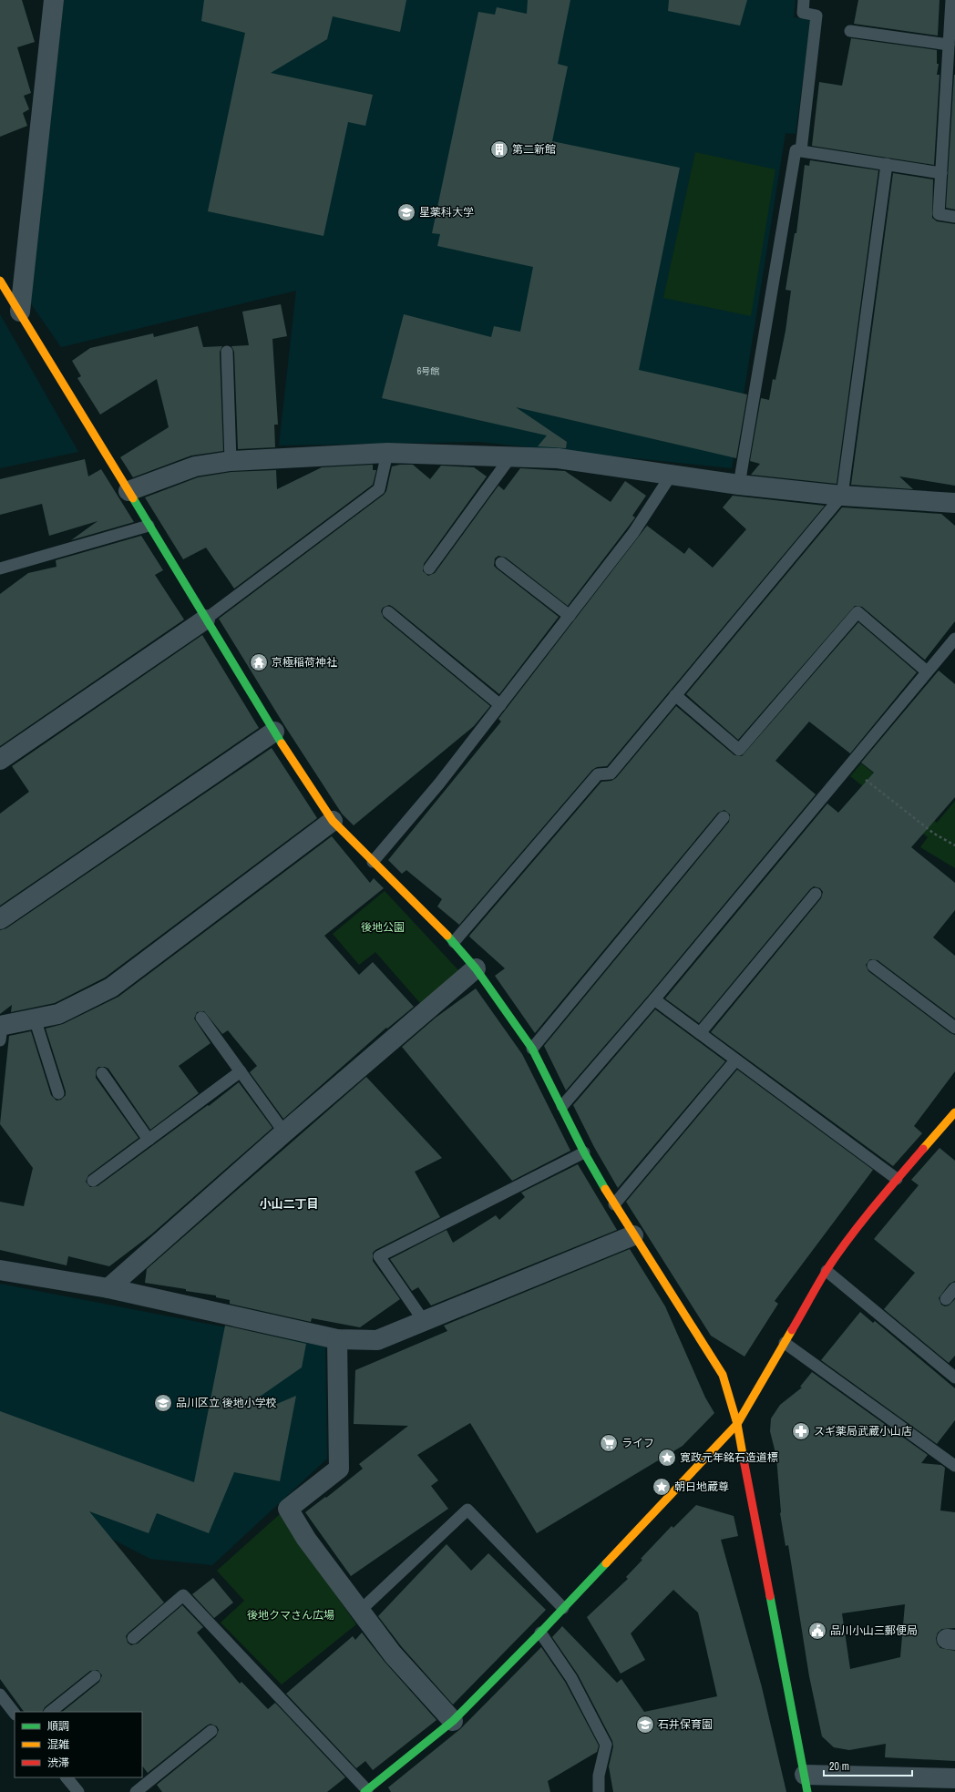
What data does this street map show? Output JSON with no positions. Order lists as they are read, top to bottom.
{
  "districts": ["小山二丁目"],
  "parks": ["後地公園", "後地クマさん広場"],
  "places": {
    "building": ["第二新館"],
    "school or university": ["星薬科大学", "品川区立 後地小学校", "石井保育園"],
    "temple": ["京極稲荷神社"],
    "pharmacy": ["スギ薬局武蔵小山店"],
    "supermarket": ["ライフ"],
    "place": ["寛政元年銘石造道標", "朝日地蔵尊"],
    "public building": ["品川小山三郵便局"]
  },
  "house_numbers": ["6号館"],
  "legend": ["順調", "混雑", "渋滞"],
  "scale_bar": "20 m"
}
